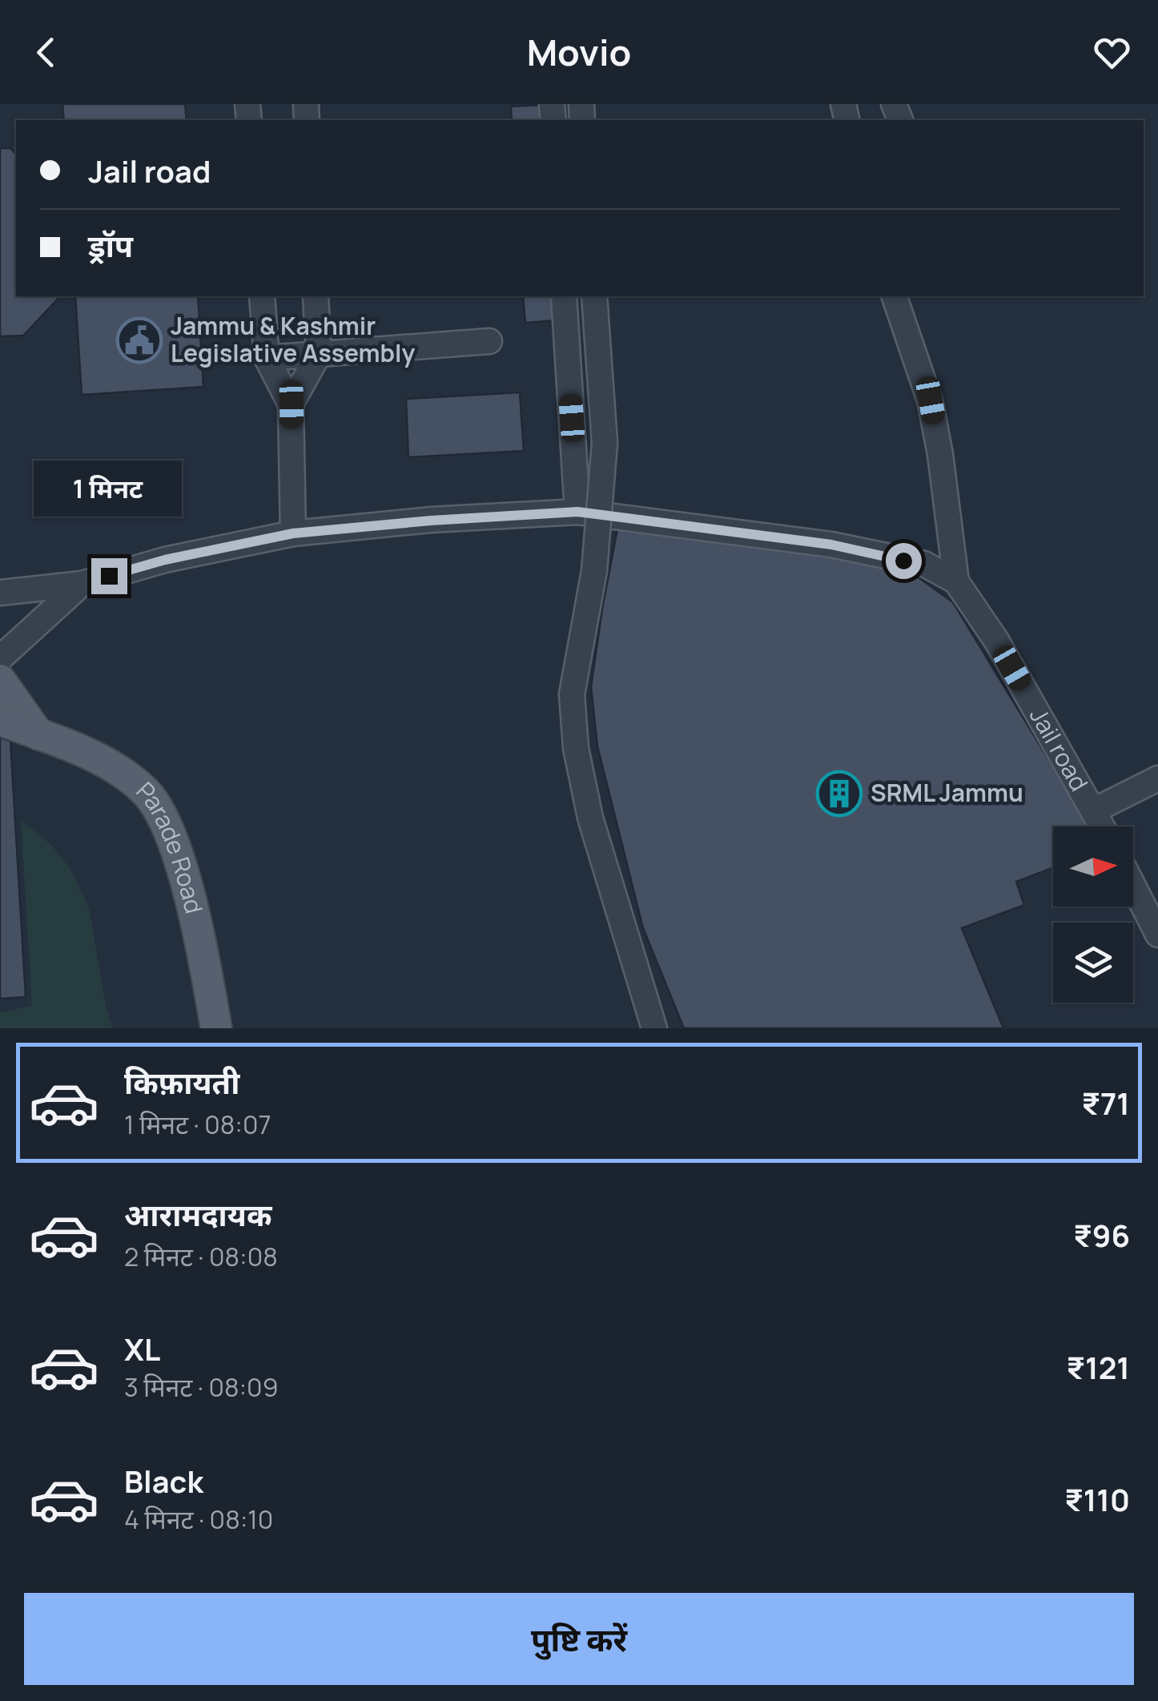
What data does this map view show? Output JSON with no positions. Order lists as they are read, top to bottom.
{
  "streets": {
    "main road": ["Parade Road"],
    "street": ["Jail road"]
  },
  "places": {
    "public building": ["Jammu & Kashmir Legislative Assembly"],
    "building": ["SRML Jammu"]
  },
  "north": "right",
  "page": {
    "header": "Movio",
    "banner": ["Jail road", "ड्रॉप"],
    "bubble": "1 मिनट",
    "list": [
      {
        "name": "किफ़ायती",
        "note": "1 मिनट · 08:07",
        "value": "₹71"
      },
      {
        "name": "आरामदायक",
        "note": "2 मिनट · 08:08",
        "value": "₹96"
      },
      {
        "name": "XL",
        "note": "3 मिनट · 08:09",
        "value": "₹121"
      },
      {
        "name": "Black",
        "note": "4 मिनट · 08:10",
        "value": "₹110"
      }
    ],
    "buttons": "पुष्टि करें"
  }
}
